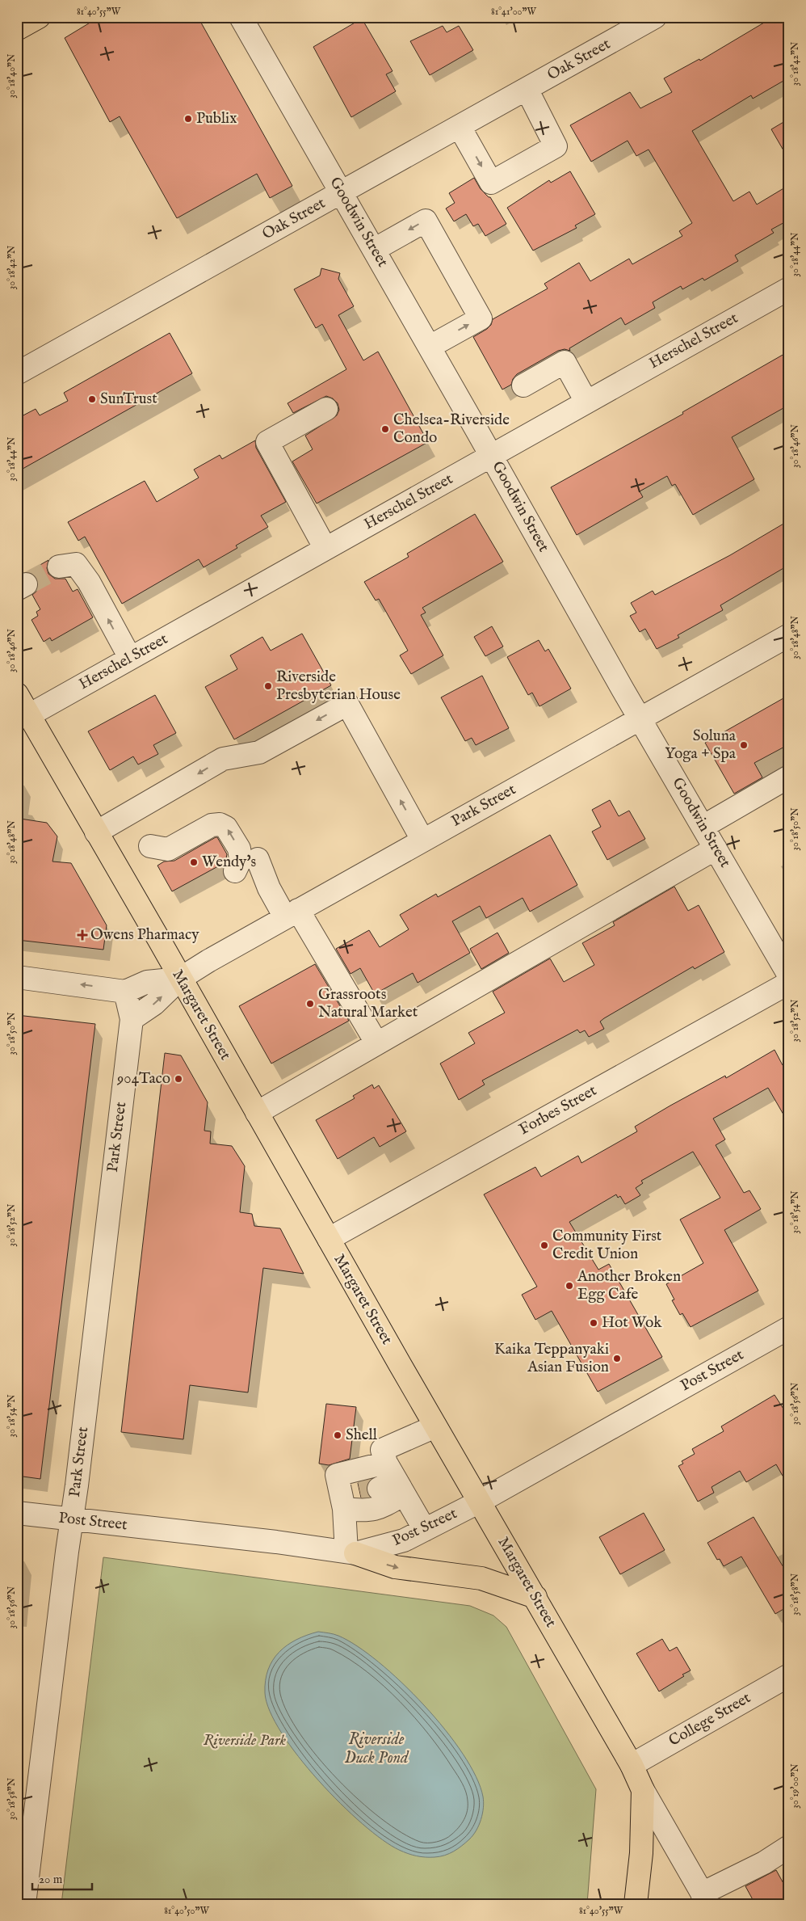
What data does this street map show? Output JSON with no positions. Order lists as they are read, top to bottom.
{
  "streets": {
    "main road": ["Margaret Street"],
    "street": [
      "Oak Street",
      "Goodwin Street",
      "Herschel Street",
      "Park Street",
      "Forbes Street",
      "Post Street",
      "College Street"
    ]
  },
  "crossings": [
    ["Oak Street", "Goodwin Street"],
    ["Goodwin Street", "Herschel Street"],
    ["Goodwin Street", "Park Street"],
    ["Herschel Street", "Margaret Street"],
    ["Park Street", "Margaret Street"],
    ["Park Street", "Post Street"],
    ["Margaret Street", "Forbes Street"],
    ["Margaret Street", "Post Street"],
    ["Margaret Street", "College Street"]
  ],
  "water": ["Riverside Duck Pond"],
  "parks": ["Riverside Park"],
  "places": {
    "other": [
      "Publix",
      "SunTrust",
      "Chelsea-Riverside Condo",
      "Riverside Presbyterian House",
      "Soluna Yoga + Spa",
      "Wendy's",
      "Grassroots Natural Market",
      "904Taco",
      "Community First Credit Union",
      "Another Broken Egg Cafe",
      "Hot Wok",
      "Kaika Teppanyaki Asian Fusion",
      "Shell"
    ],
    "health": ["Owens Pharmacy"]
  },
  "scale_bar": "20 m",
  "coordinates": [
    "81°40'55\"W",
    "81°41'00\"W",
    "30°18'42\"N",
    "30°18'40\"N",
    "30°18'44\"N",
    "30°18'46\"N",
    "30°18'48\"N",
    "30°18'50\"N",
    "30°18'52\"N",
    "30°18'54\"N",
    "30°18'56\"N",
    "30°18'58\"N",
    "30°19'00\"N",
    "81°40'50\"W"
  ]
}
